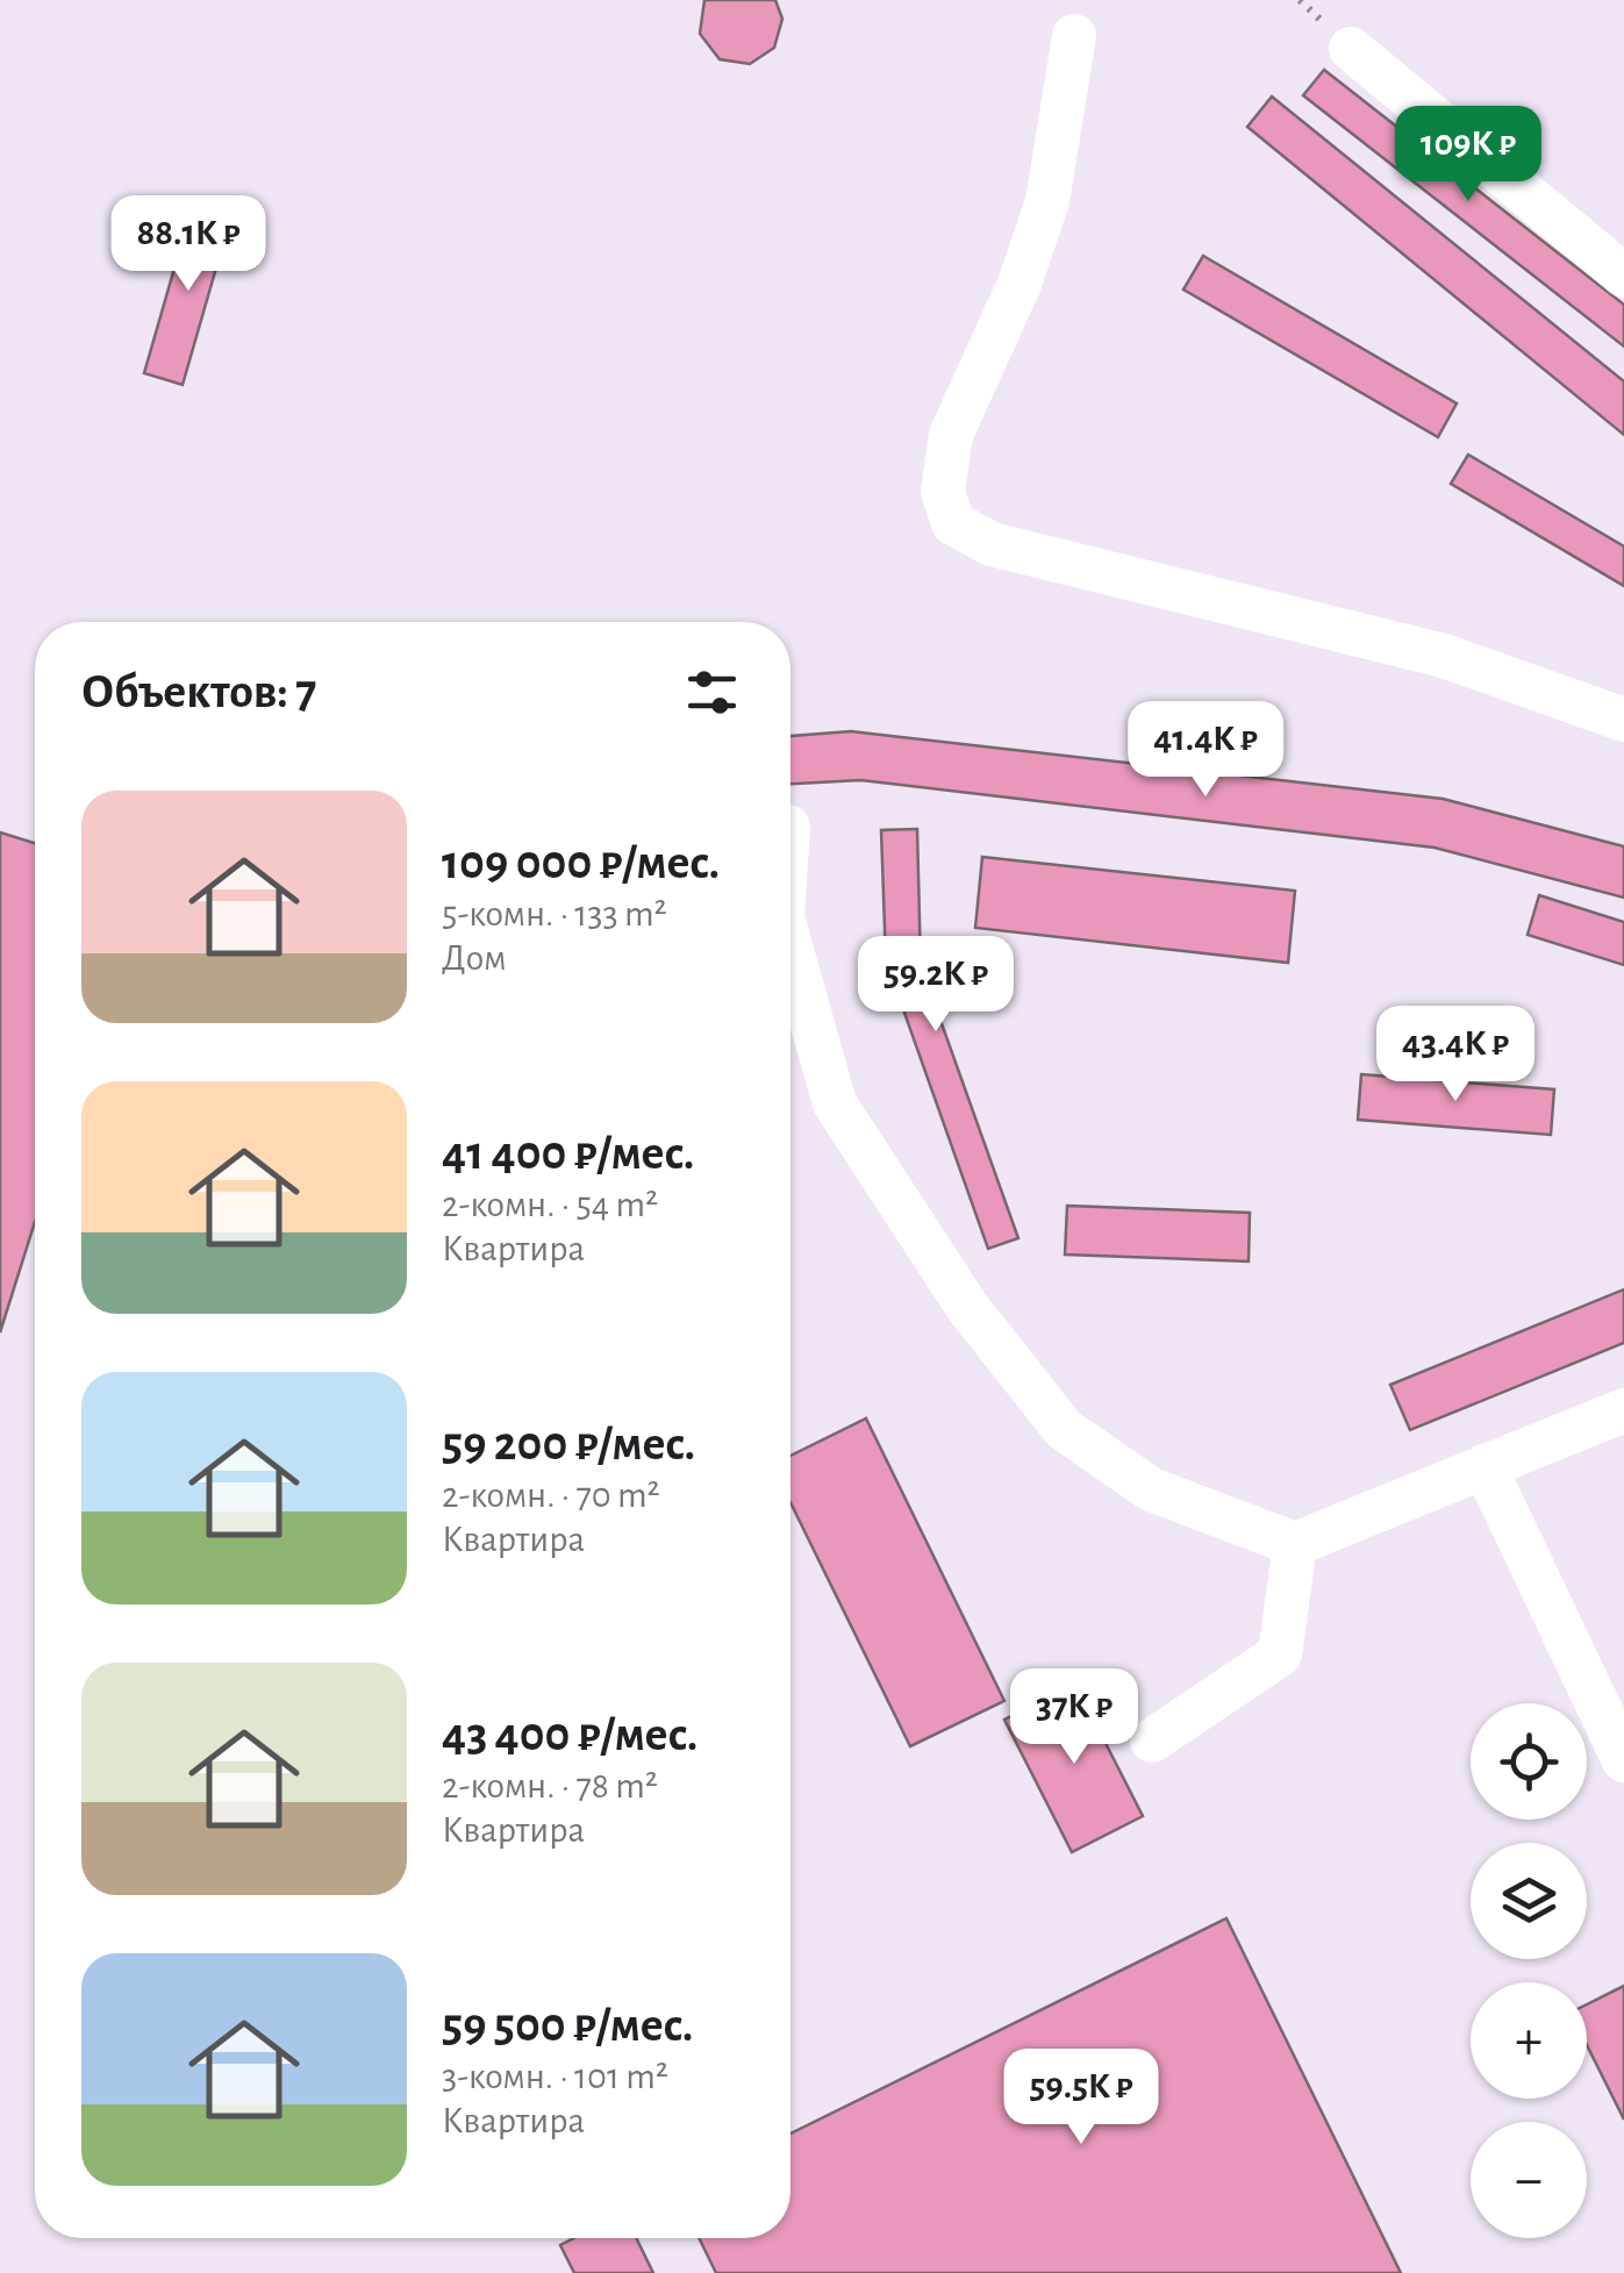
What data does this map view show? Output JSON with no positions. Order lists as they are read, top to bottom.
{
  "page": {
    "price": [
      "109K ₽",
      "88.1K ₽",
      "41.4K ₽",
      "59.2K ₽",
      "43.4K ₽",
      "37K ₽",
      "59.5K ₽"
    ],
    "heading": "Объектов: 7",
    "list": [
      {
        "name": "109 000 ₽/мес.",
        "note": "5-комн. · 133 m² · Дом"
      },
      {
        "name": "41 400 ₽/мес.",
        "note": "2-комн. · 54 m² · Квартира"
      },
      {
        "name": "59 200 ₽/мес.",
        "note": "2-комн. · 70 m² · Квартира"
      },
      {
        "name": "43 400 ₽/мес.",
        "note": "2-комн. · 78 m² · Квартира"
      },
      {
        "name": "59 500 ₽/мес.",
        "note": "3-комн. · 101 m² · Квартира"
      }
    ],
    "map_buttons": ["+", "−"]
  }
}
